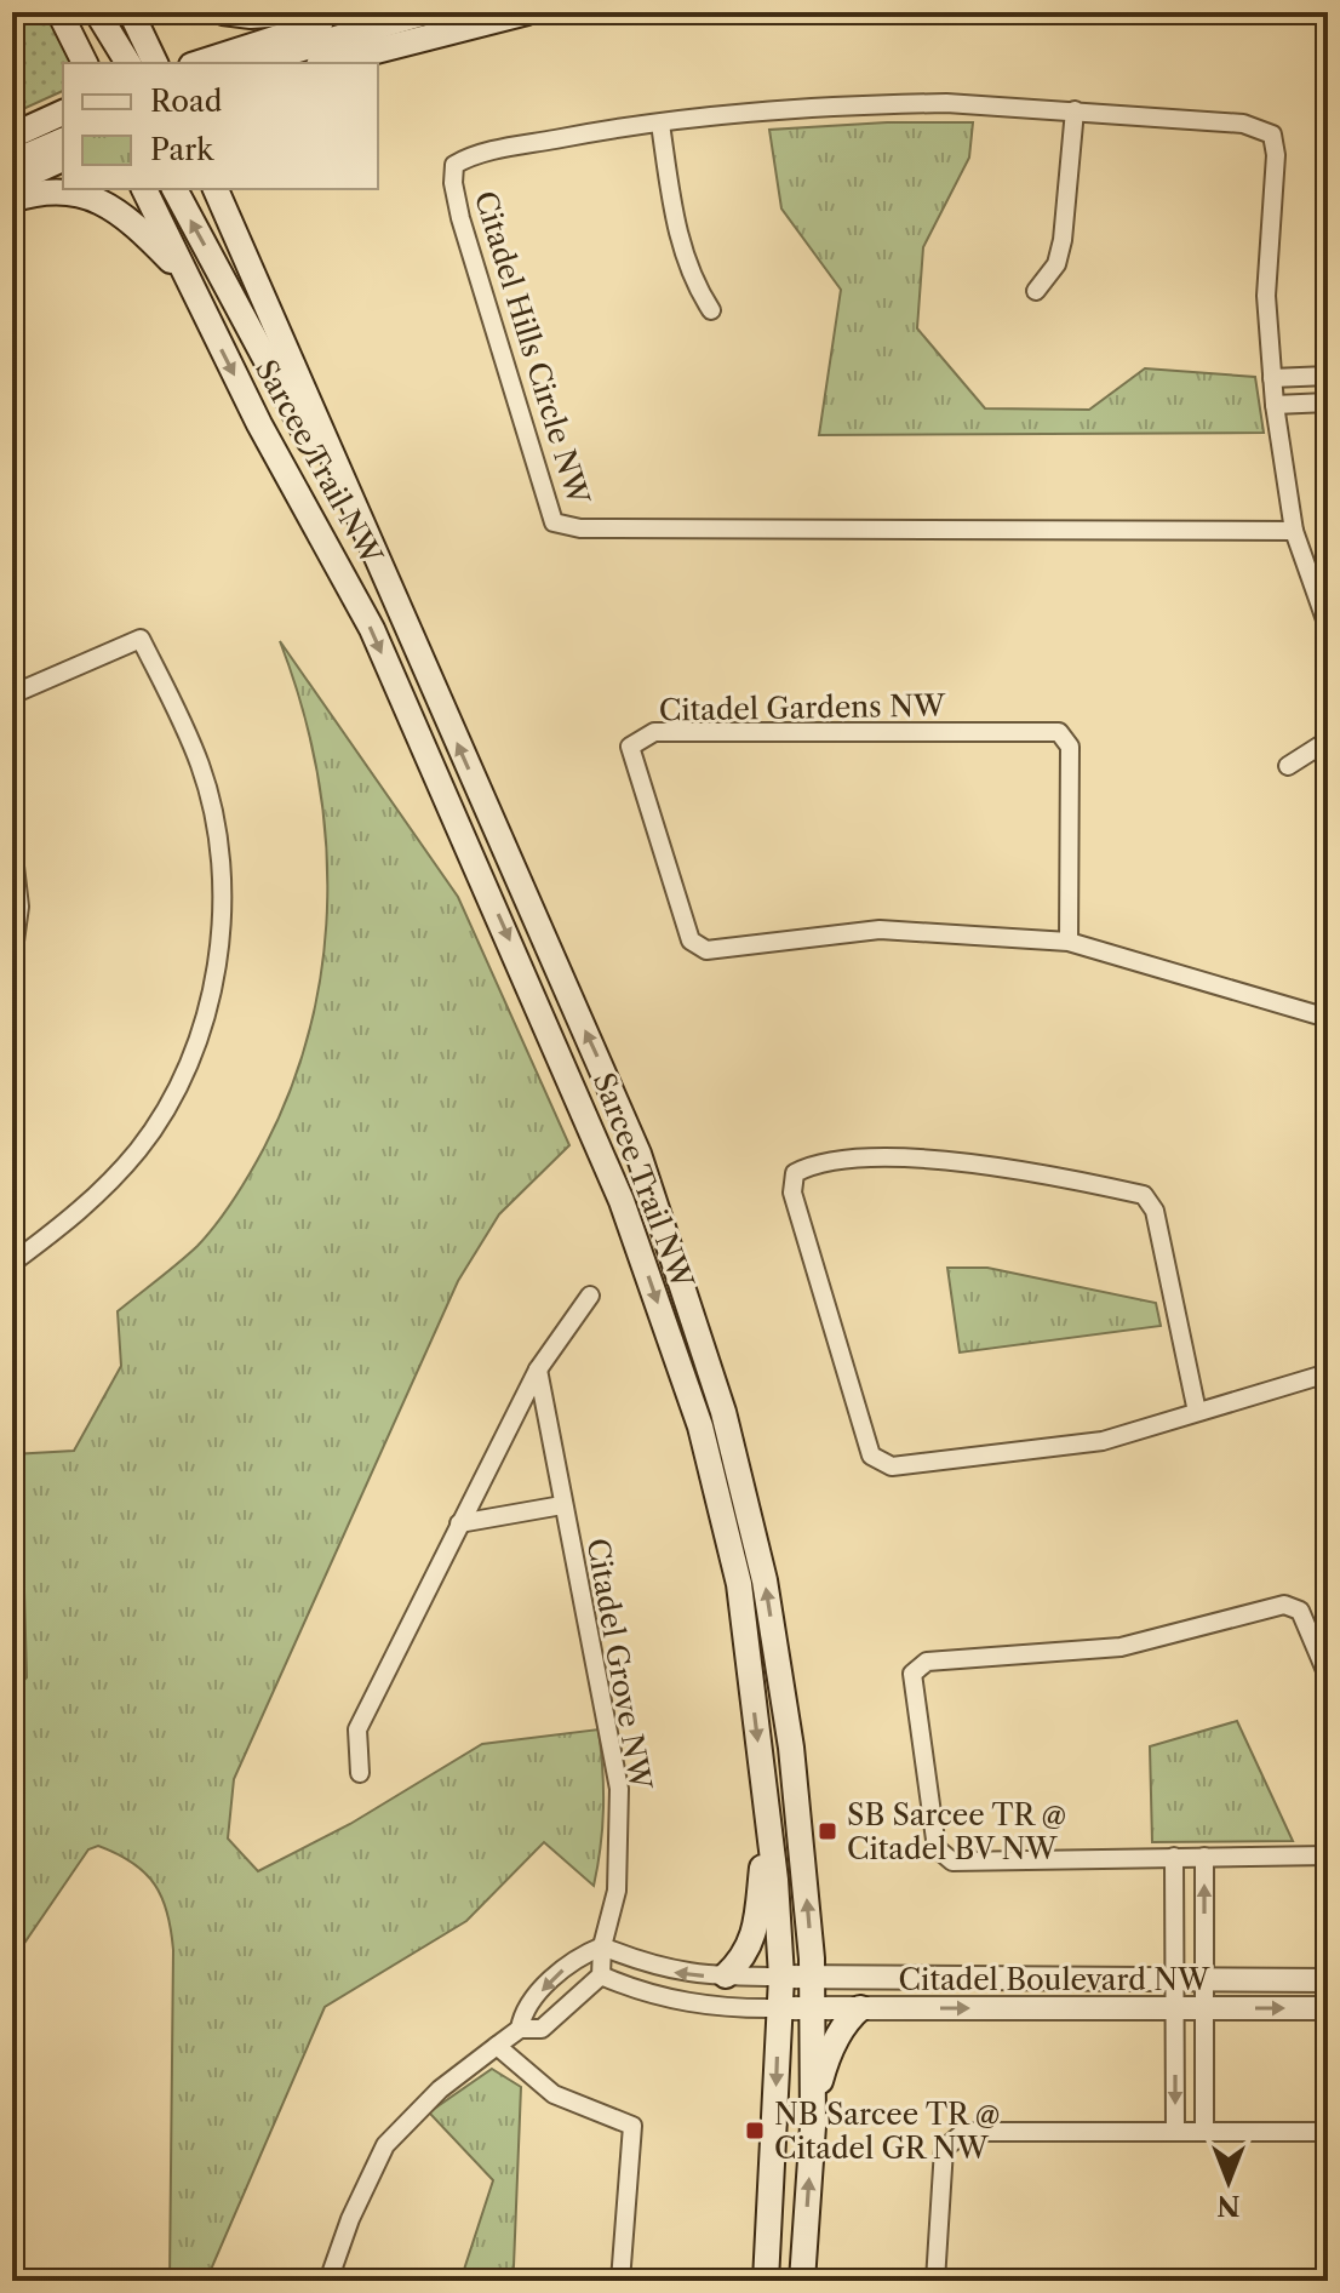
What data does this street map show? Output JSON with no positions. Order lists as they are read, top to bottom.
{
  "streets": {
    "main road": ["Sarcee Trail NW"],
    "street": [
      "Citadel Hills Circle NW",
      "Citadel Gardens NW",
      "Citadel Grove NW",
      "Citadel Boulevard NW"
    ]
  },
  "crossings": [
    ["Sarcee Trail NW", "Citadel Boulevard NW"]
  ],
  "places": {
    "transit": ["SB Sarcee TR @ Citadel BV NW", "NB Sarcee TR @ Citadel GR NW"]
  },
  "legend": ["Road", "Park"],
  "north": "bottom"
}
